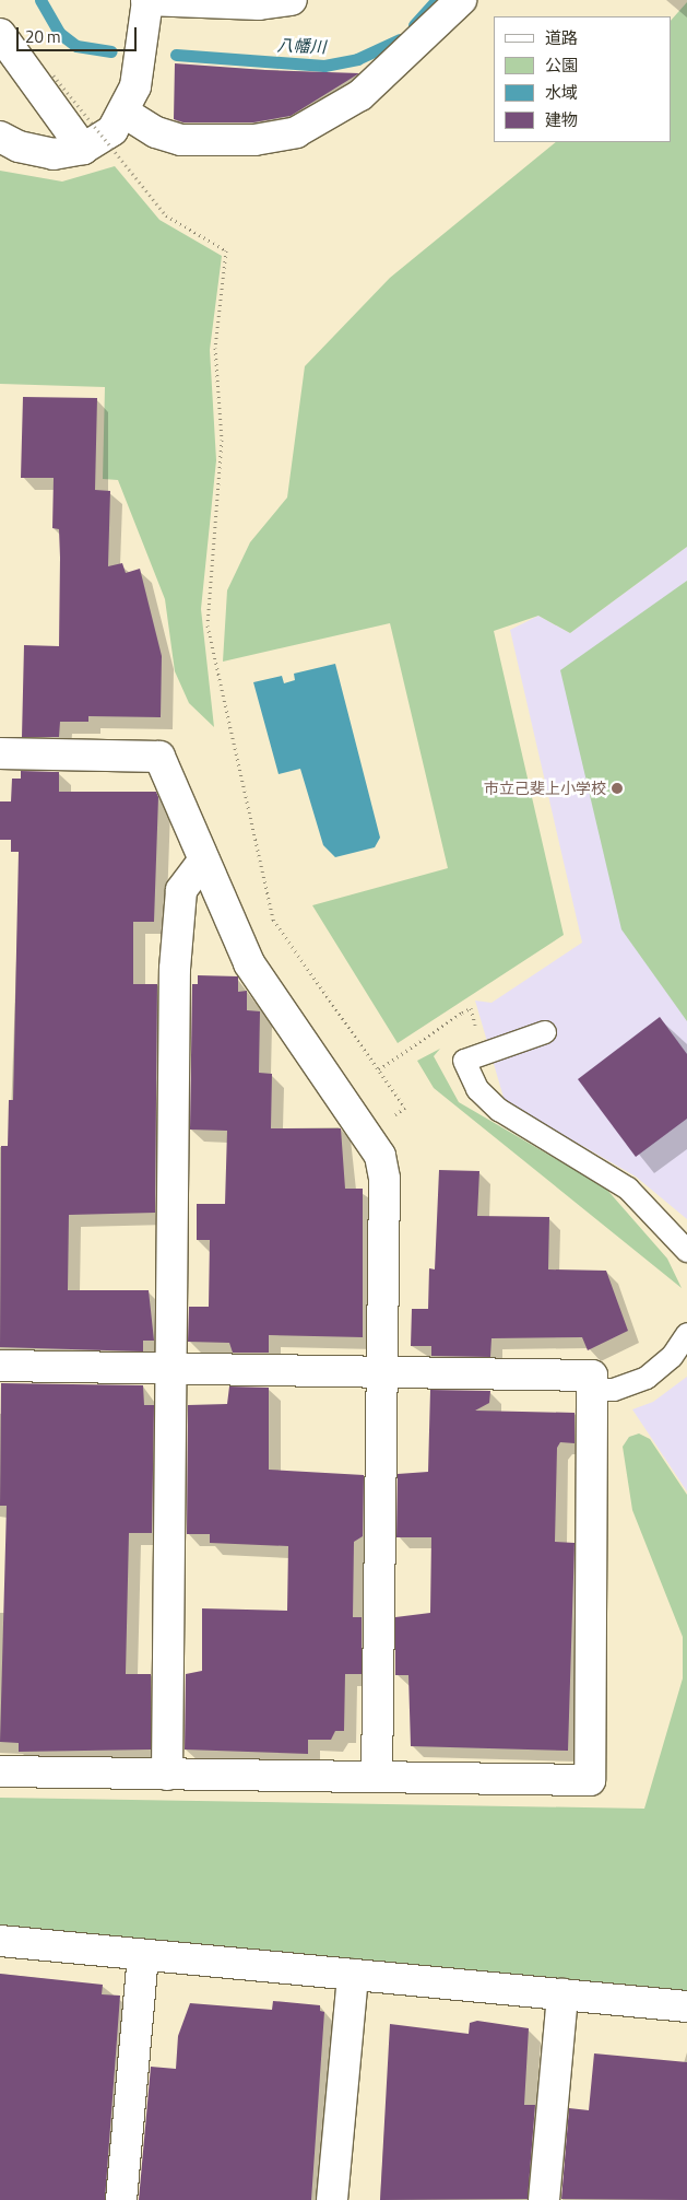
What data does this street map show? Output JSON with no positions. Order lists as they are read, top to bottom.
{
  "water": ["八幡川"],
  "places": ["市立己斐上小学校"],
  "legend": [
    "道路",
    "公園",
    "水域",
    "建物"
  ],
  "scale_bar": "20 m"
}
